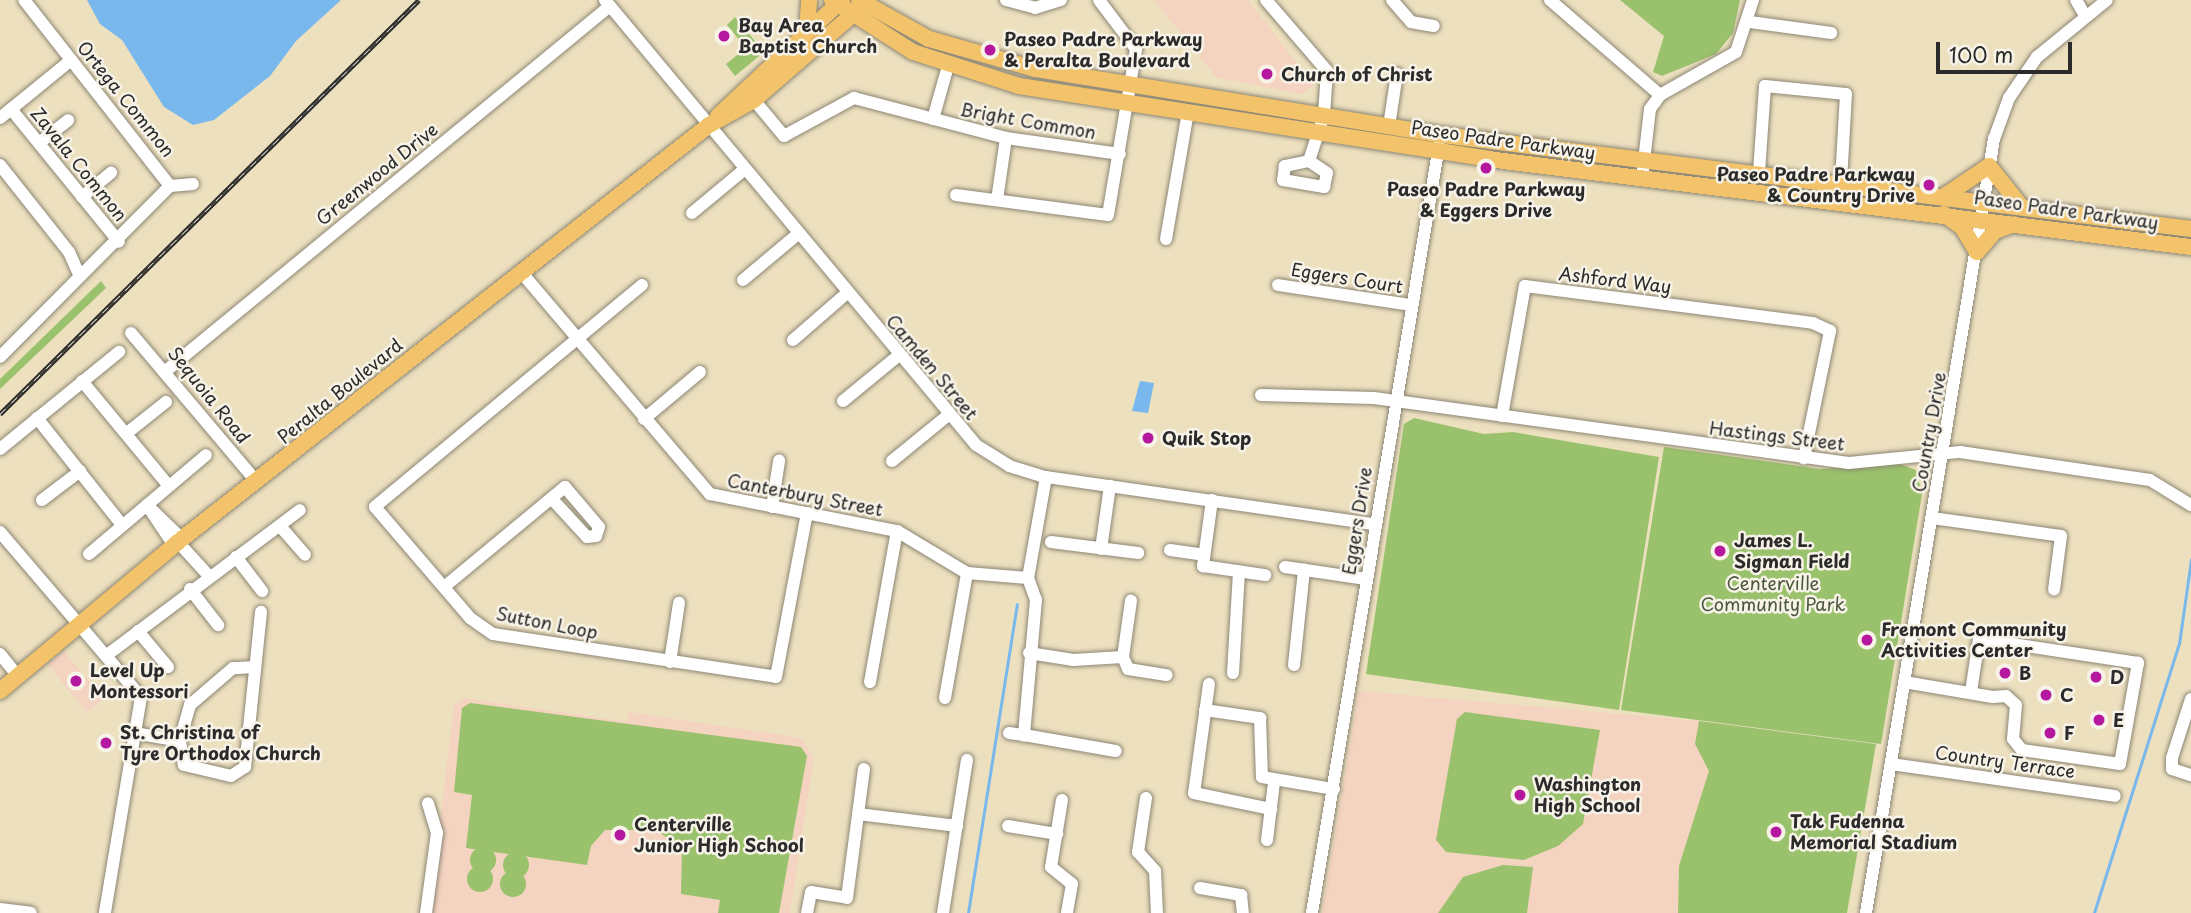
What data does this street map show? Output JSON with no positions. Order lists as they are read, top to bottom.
{
  "streets": {
    "main road": ["Paseo Padre Parkway", "Peralta Boulevard"],
    "street": [
      "Ortega Common",
      "Bright Common",
      "Zavala Common",
      "Greenwood Drive",
      "Eggers Court",
      "Ashford Way",
      "Camden Street",
      "Sequoia Road",
      "Country Drive",
      "Hastings Street",
      "Canterbury Street",
      "Eggers Drive",
      "Sutton Loop",
      "Country Terrace"
    ]
  },
  "crossings": [
    ["Bright Common", "Peralta Boulevard"],
    ["Paseo Padre Parkway", "Peralta Boulevard"],
    ["Paseo Padre Parkway", "Country Drive"],
    ["Paseo Padre Parkway", "Eggers Drive"],
    ["Greenwood Drive", "Camden Street"],
    ["Greenwood Drive", "Sequoia Road"],
    ["Eggers Court", "Eggers Drive"],
    ["Ashford Way", "Hastings Street"],
    ["Camden Street", "Peralta Boulevard"],
    ["Camden Street", "Eggers Drive"],
    ["Peralta Boulevard", "Sequoia Road"],
    ["Peralta Boulevard", "Canterbury Street"],
    ["Country Drive", "Hastings Street"],
    ["Country Drive", "Country Terrace"],
    ["Hastings Street", "Eggers Drive"],
    ["Canterbury Street", "Sutton Loop"]
  ],
  "parks": ["Centerville Community Park"],
  "places": [
    "Bay Area Baptist Church",
    "Paseo Padre Parkway & Peralta Boulevard",
    "Church of Christ",
    "Paseo Padre Parkway & Eggers Drive",
    "Paseo Padre Parkway & Country Drive",
    "Quik Stop",
    "James L. Sigman Field",
    "Fremont Community Activities Center",
    "B",
    "D",
    "Level Up Montessori",
    "C",
    "E",
    "F",
    "St. Christina of Tyre Orthodox Church",
    "Washington High School",
    "Tak Fudenna Memorial Stadium",
    "Centerville Junior High School"
  ],
  "scale_bar": "100 m"
}
